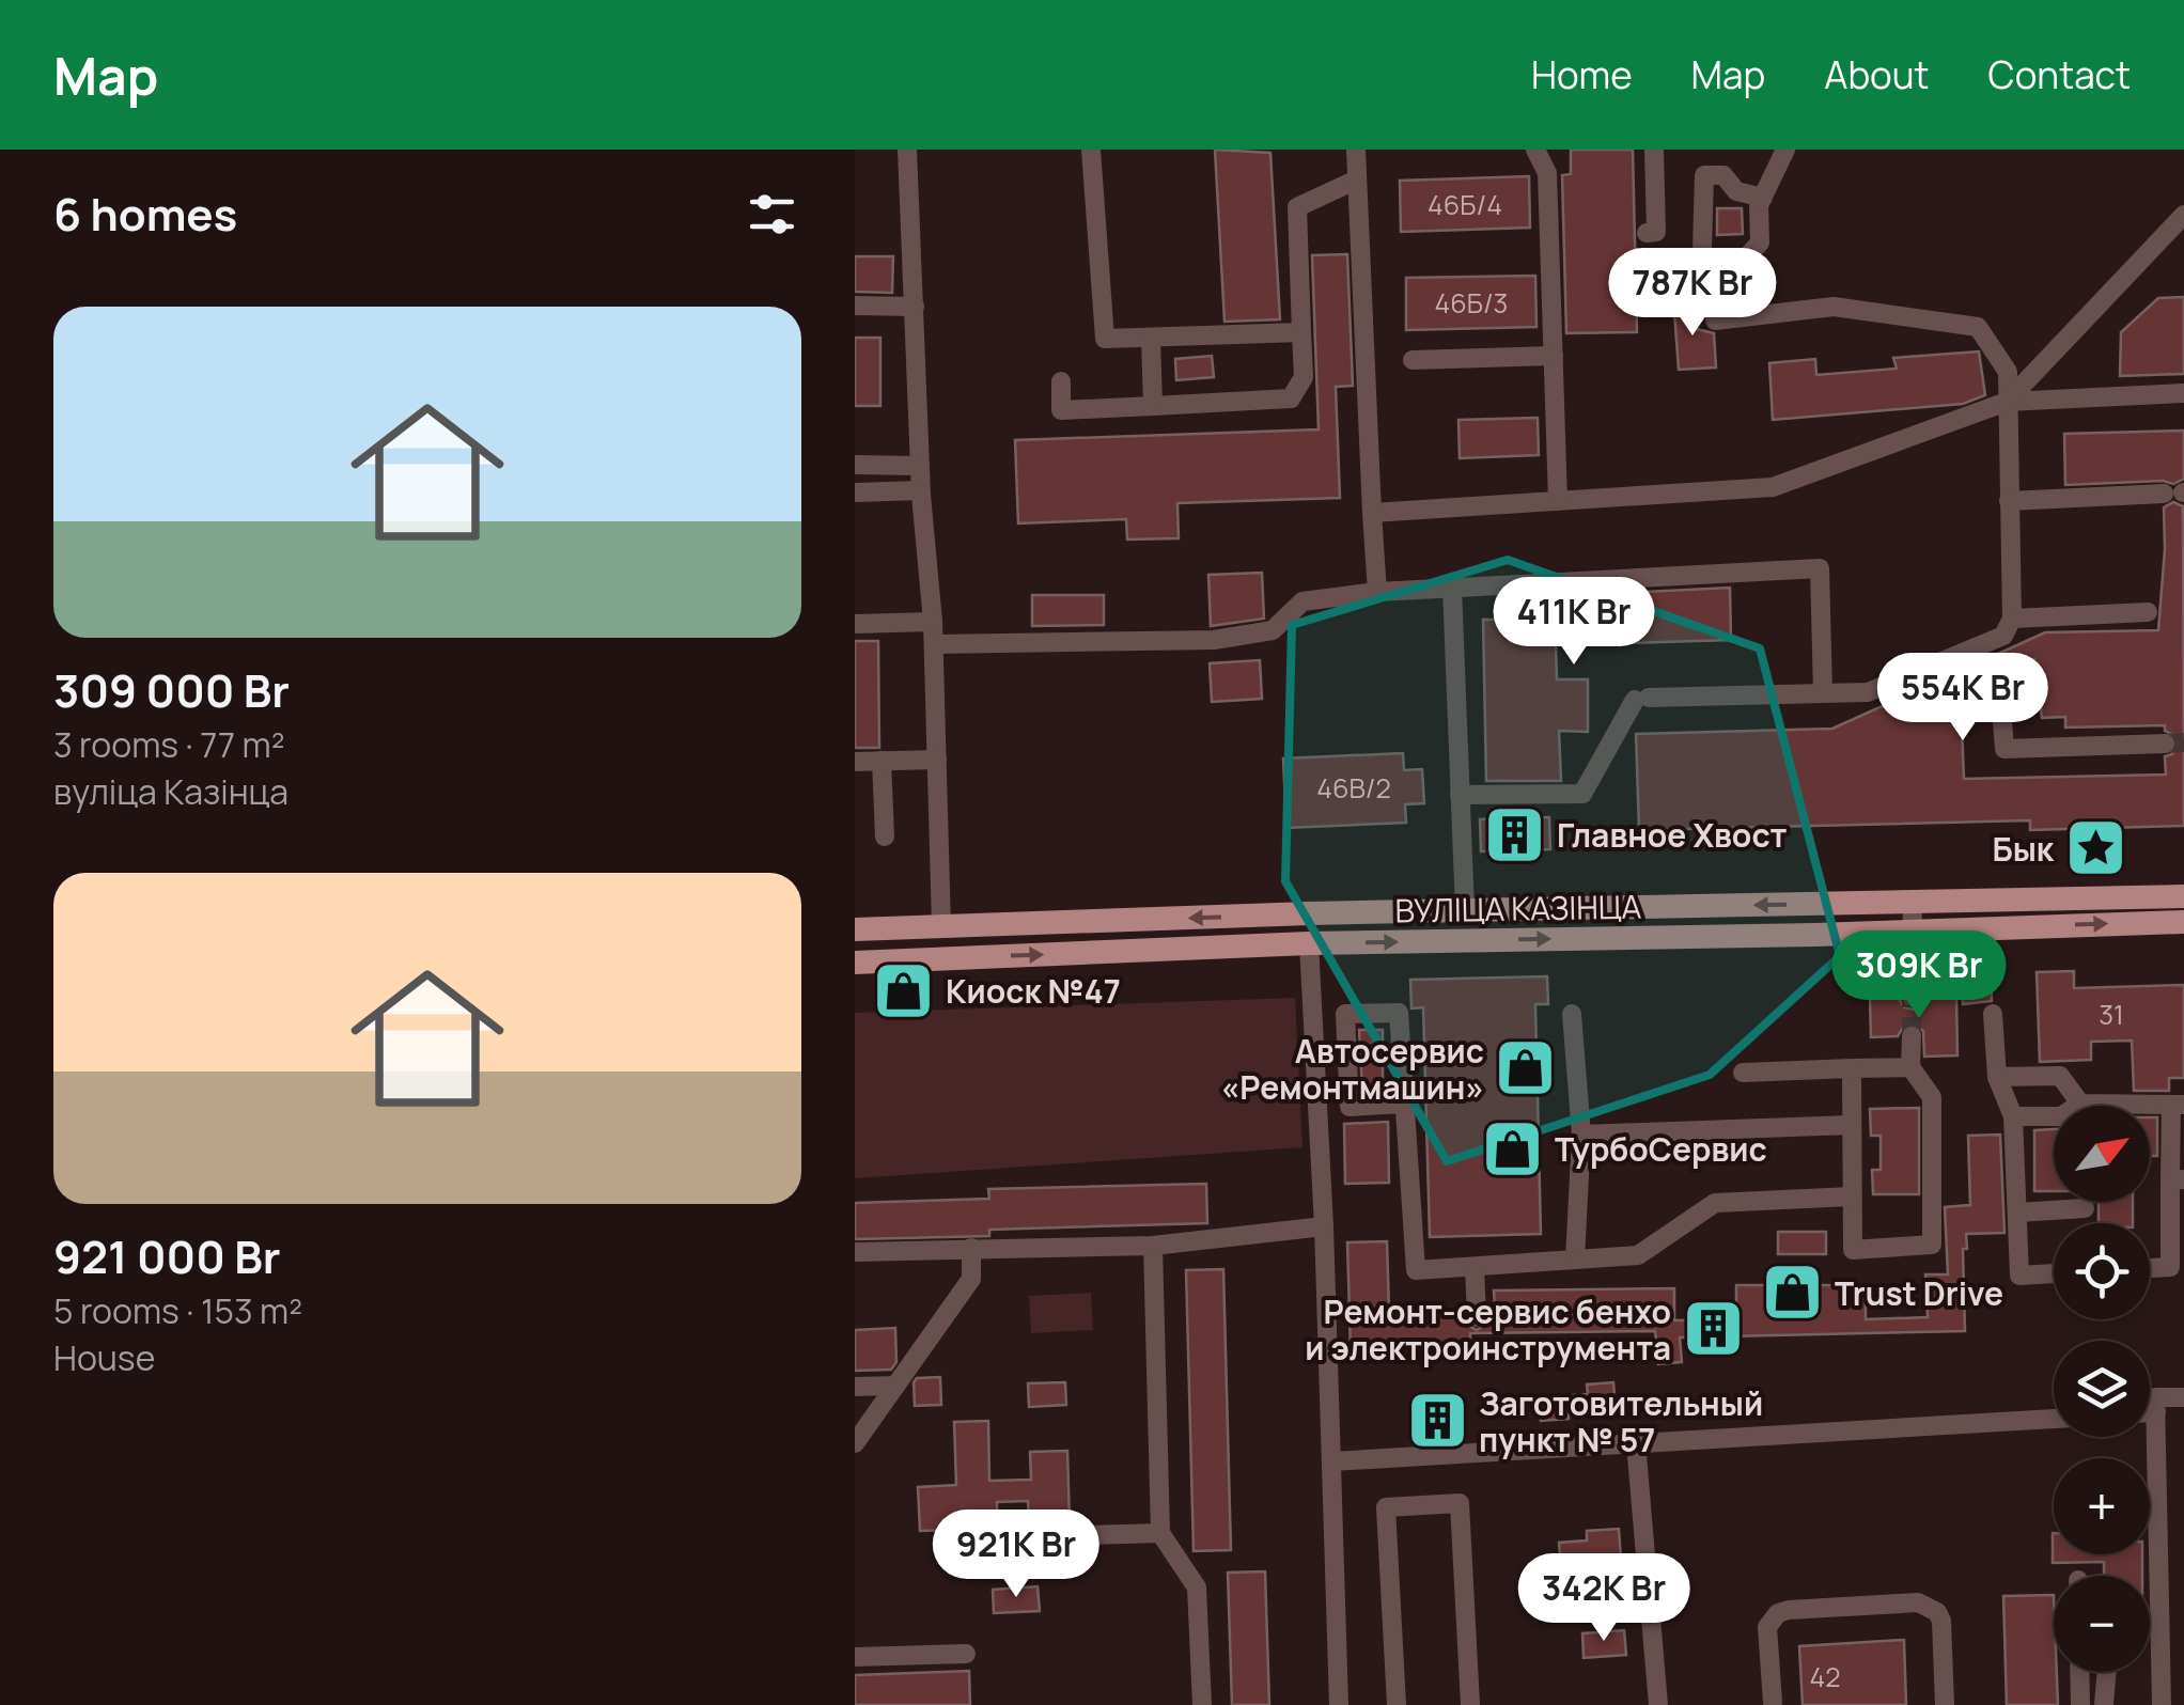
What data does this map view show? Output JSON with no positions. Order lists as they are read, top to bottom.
{
  "streets": {
    "main road": ["ВУЛІЦА КАЗІНЦА"]
  },
  "places": {
    "building": ["Главное Хвост", "Ремонт-сервис бенхо и электроинструмента", "Заготовительный пункт № 57"],
    "place": ["Бык"],
    "shop": [
      "Киоск №47",
      "Автосервис «Ремонтмашин»",
      "ТурбоСервис",
      "Trust Drive"
    ]
  },
  "house_numbers": [
    "46Б/4",
    "46Б/3",
    "46В/2",
    "31",
    "42"
  ],
  "north": "top right",
  "page": {
    "header": "Map",
    "nav": [
      "Home",
      "Map",
      "About",
      "Contact"
    ],
    "heading": "6 homes",
    "price": [
      "787K Br",
      "411K Br",
      "554K Br",
      "309K Br",
      "921K Br",
      "342K Br"
    ],
    "list": [
      {
        "name": "309 000 Br",
        "note": "3 rooms · 77 m² · вуліца Казінца"
      },
      {
        "name": "921 000 Br",
        "note": "5 rooms · 153 m² · House"
      }
    ],
    "map_buttons": ["+", "−"]
  }
}
